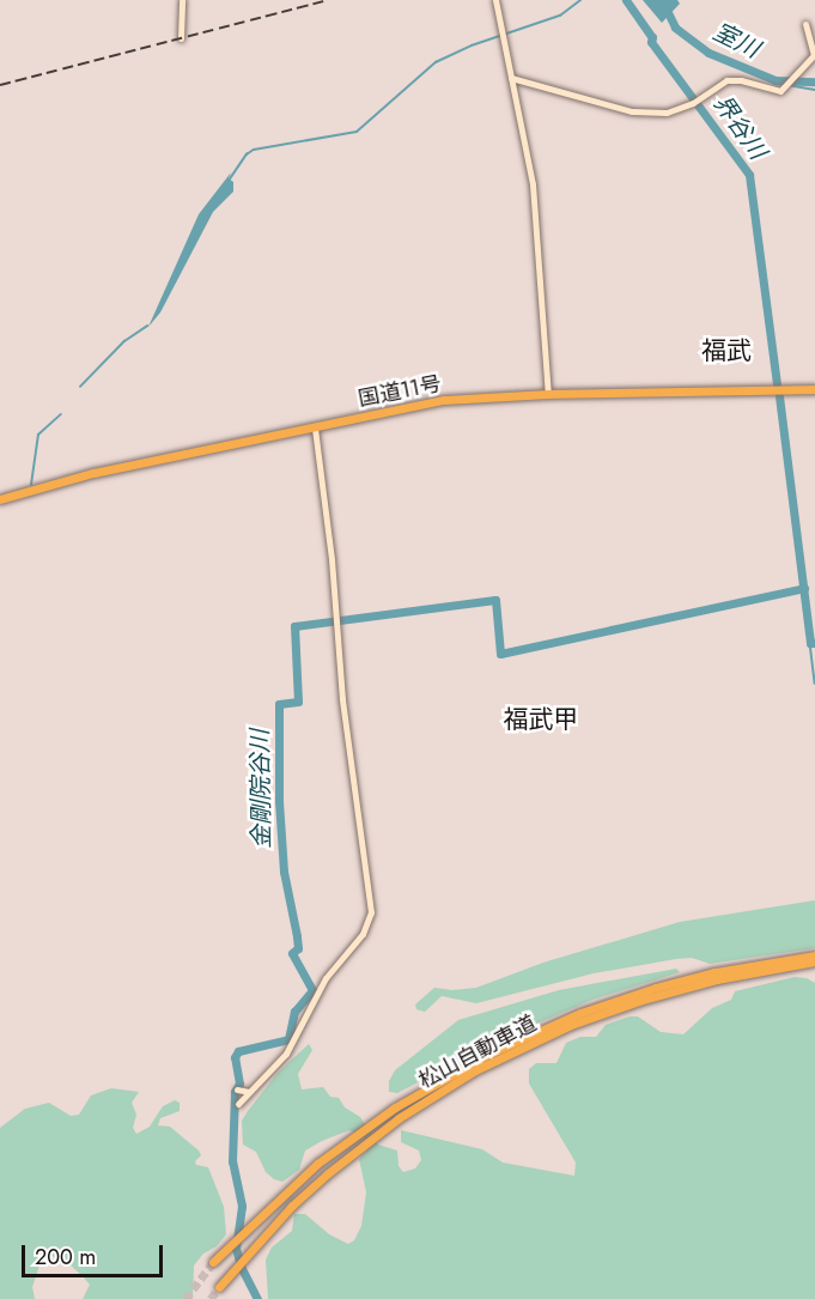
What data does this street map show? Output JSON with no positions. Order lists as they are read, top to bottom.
{
  "streets": {
    "highway": ["国道11号", "松山自動車道"]
  },
  "districts": ["福武", "福武甲"],
  "water": ["室川", "界谷川", "金剛院谷川"],
  "scale_bar": "200 m"
}
